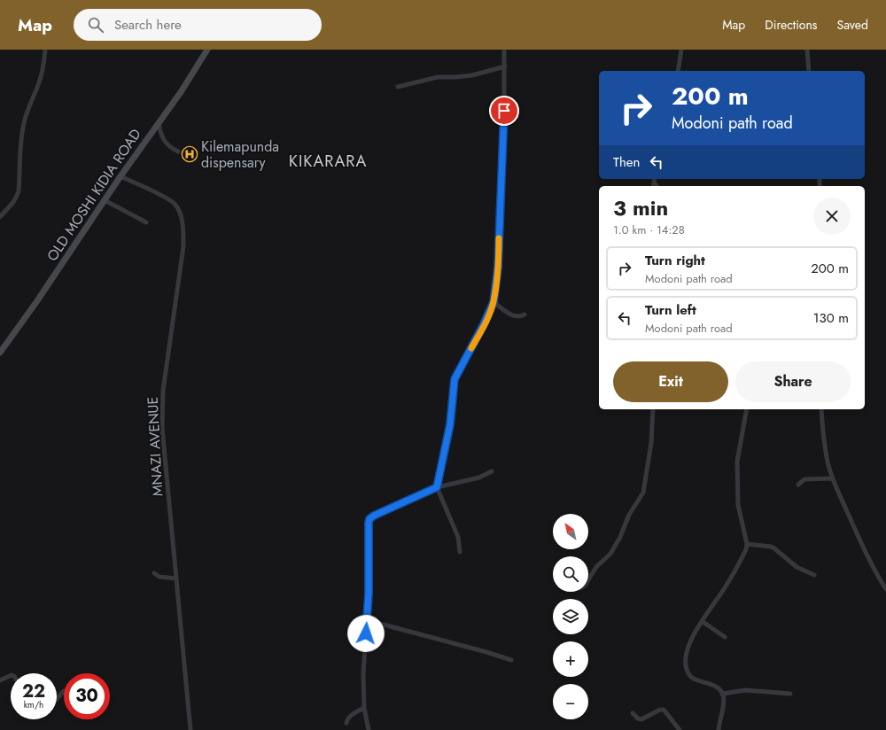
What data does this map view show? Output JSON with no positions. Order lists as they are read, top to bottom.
{
  "streets": {
    "street": ["OLD MOSHI KIDIA ROAD", "MNAZI AVENUE"]
  },
  "crossings": [
    ["OLD MOSHI KIDIA ROAD", "MNAZI AVENUE"]
  ],
  "districts": ["KIKARARA"],
  "places": {
    "hospital": ["Kilemapunda dispensary"]
  },
  "north": "top left",
  "page": {
    "header": "Map",
    "search": "Search here",
    "nav": ["Map", "Directions", "Saved"],
    "turn": ["200 m", "Modoni path road"],
    "then": "Then",
    "heading": ["3 min", "1.0 km · 14:28"],
    "list": [
      {
        "name": "Turn right",
        "note": "Modoni path road",
        "value": "200 m"
      },
      {
        "name": "Turn left",
        "note": "Modoni path road",
        "value": "130 m"
      }
    ],
    "buttons": ["Exit", "Share"],
    "map_buttons": ["+", "−"],
    "speed": "22 km/h",
    "limit": "30"
  }
}
